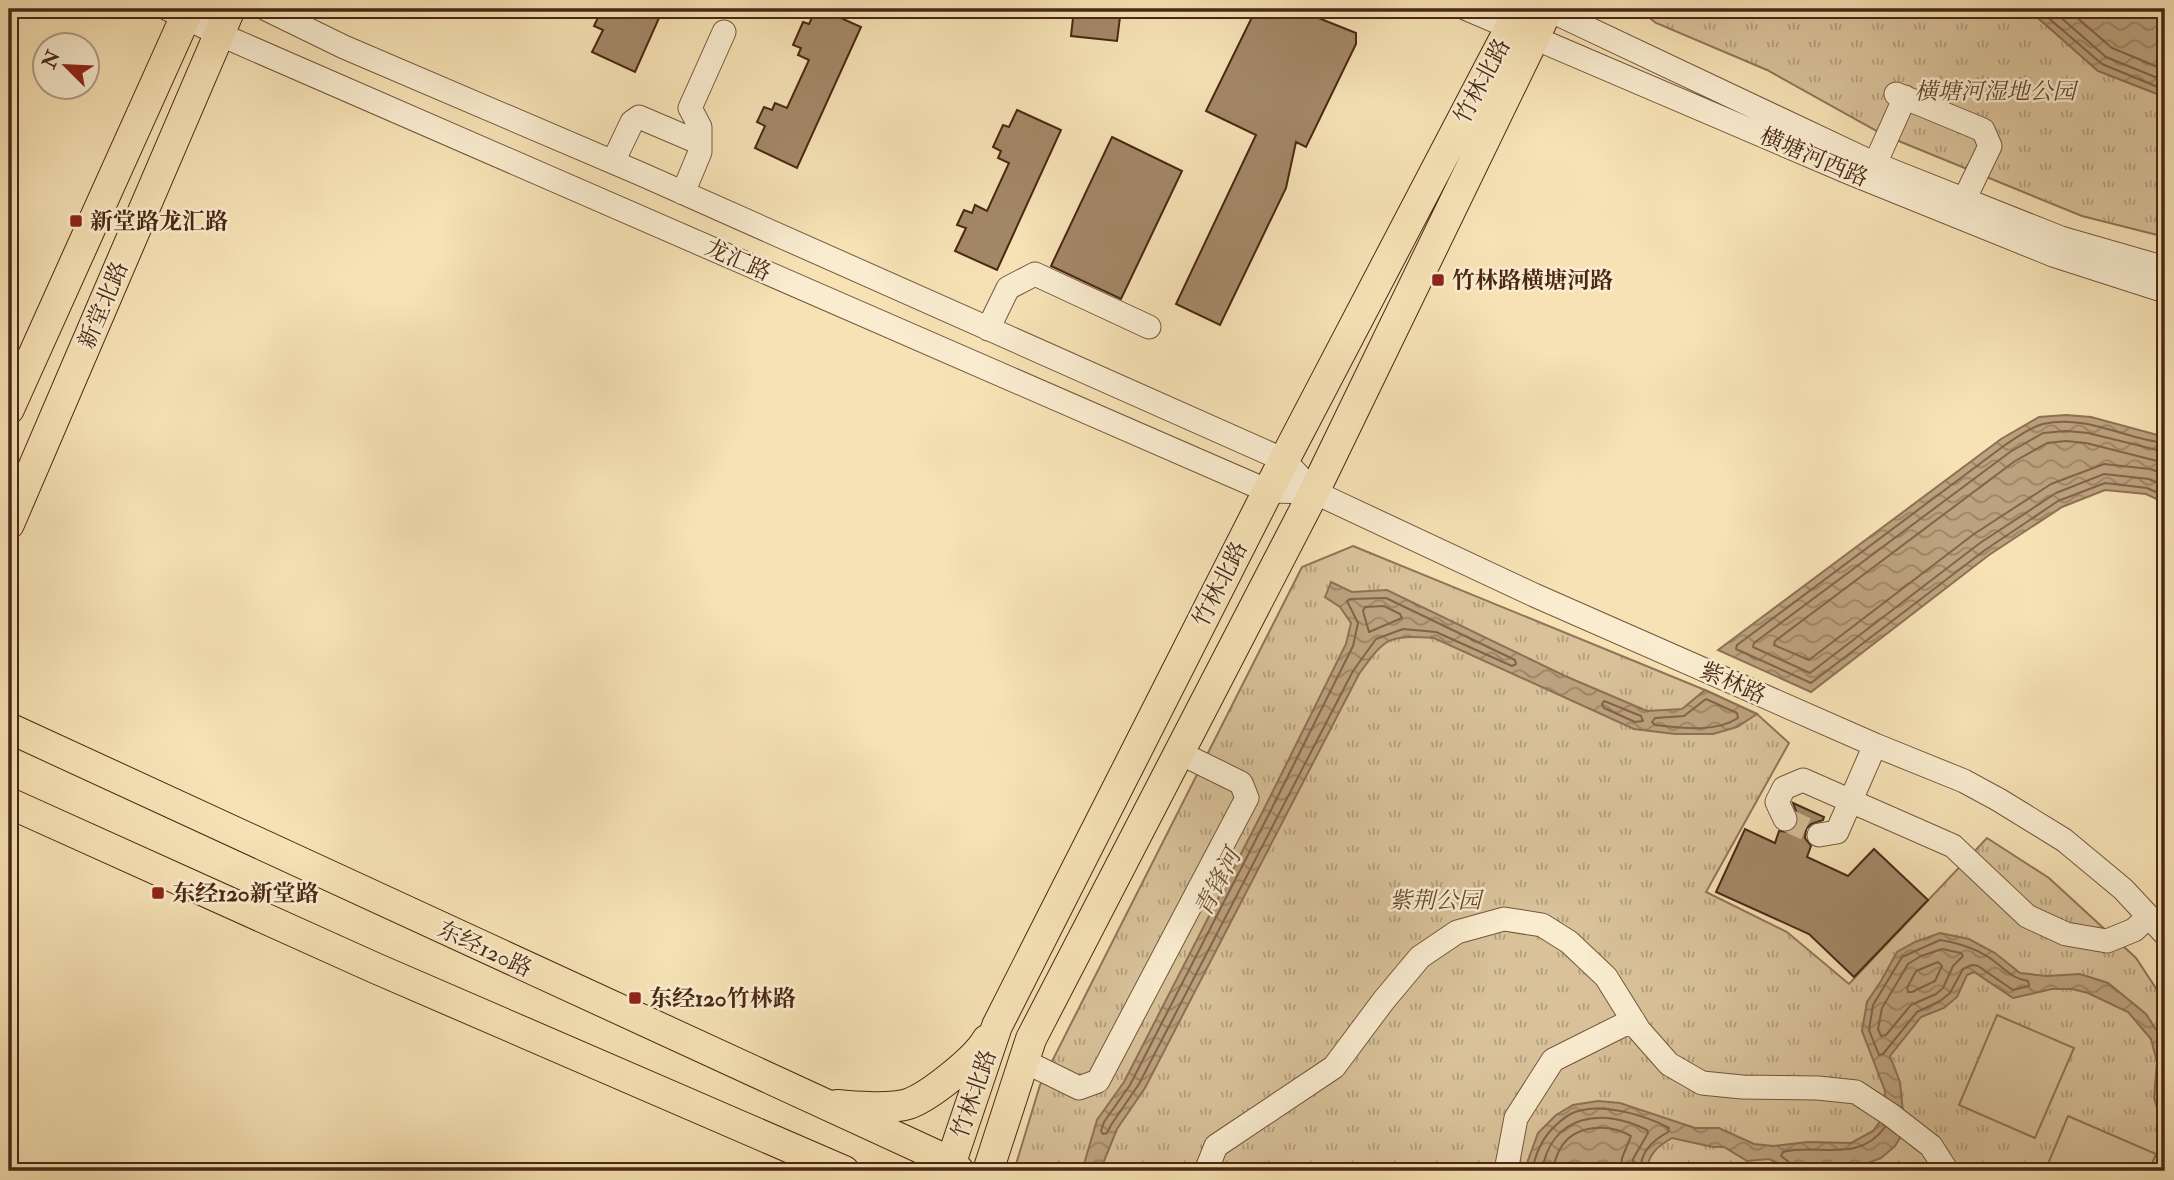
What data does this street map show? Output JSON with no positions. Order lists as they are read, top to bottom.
{
  "streets": {
    "main road": ["竹林北路", "新堂北路", "东经120路"],
    "street": ["横塘河西路", "龙汇路", "紫林路"]
  },
  "crossings": [
    ["竹林北路", "横塘河西路"],
    ["竹林北路", "龙汇路"],
    ["竹林北路", "紫林路"],
    ["竹林北路", "东经120路"],
    ["龙汇路", "新堂北路"],
    ["龙汇路", "紫林路"]
  ],
  "water": ["青锋河"],
  "parks": ["横塘河湿地公园", "紫荆公园"],
  "places": {
    "transit": [
      "新堂路龙汇路",
      "竹林路横塘河路",
      "东经120新堂路",
      "东经120竹林路"
    ]
  },
  "north": "top left"
}
